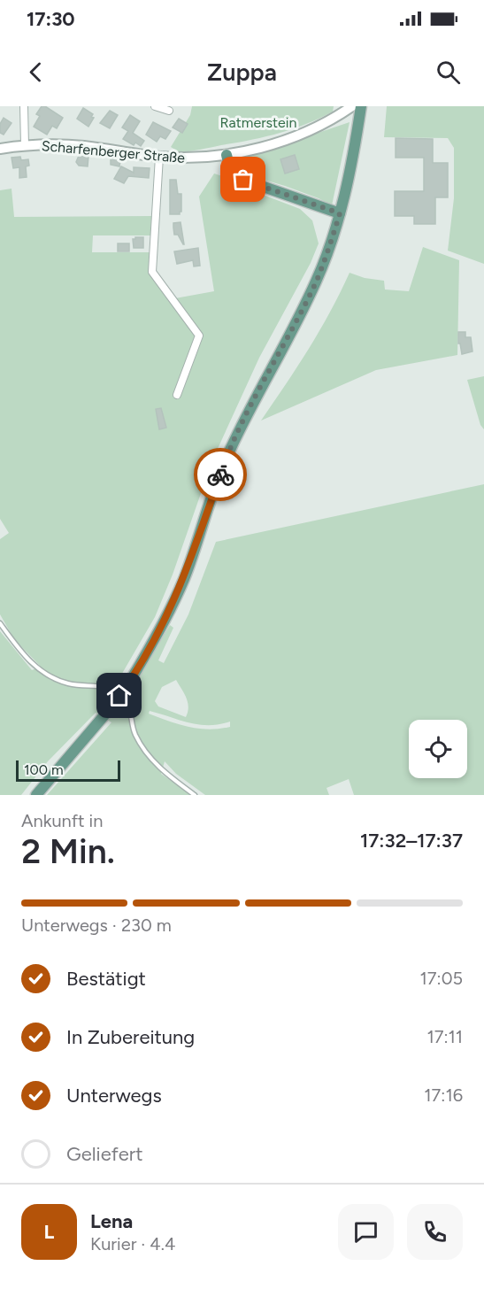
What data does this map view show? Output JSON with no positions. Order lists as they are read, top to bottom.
{
  "streets": {
    "street": ["Scharfenberger Straße"]
  },
  "parks": ["Ratmerstein"],
  "scale_bar": "100 m",
  "page": {
    "status": "17:30",
    "header": "Zuppa",
    "scale": "100 m",
    "heading": ["2 Min.", "Ankunft in", "17:32–17:37"],
    "panel": ["Lena", "Kurier · 4.4"],
    "bar": "Unterwegs · 230 m",
    "list": [
      ["Bestätigt", "17:05"],
      ["In Zubereitung", "17:11"],
      ["Unterwegs", "17:16"],
      "Geliefert"
    ],
    "round": "L"
  }
}
